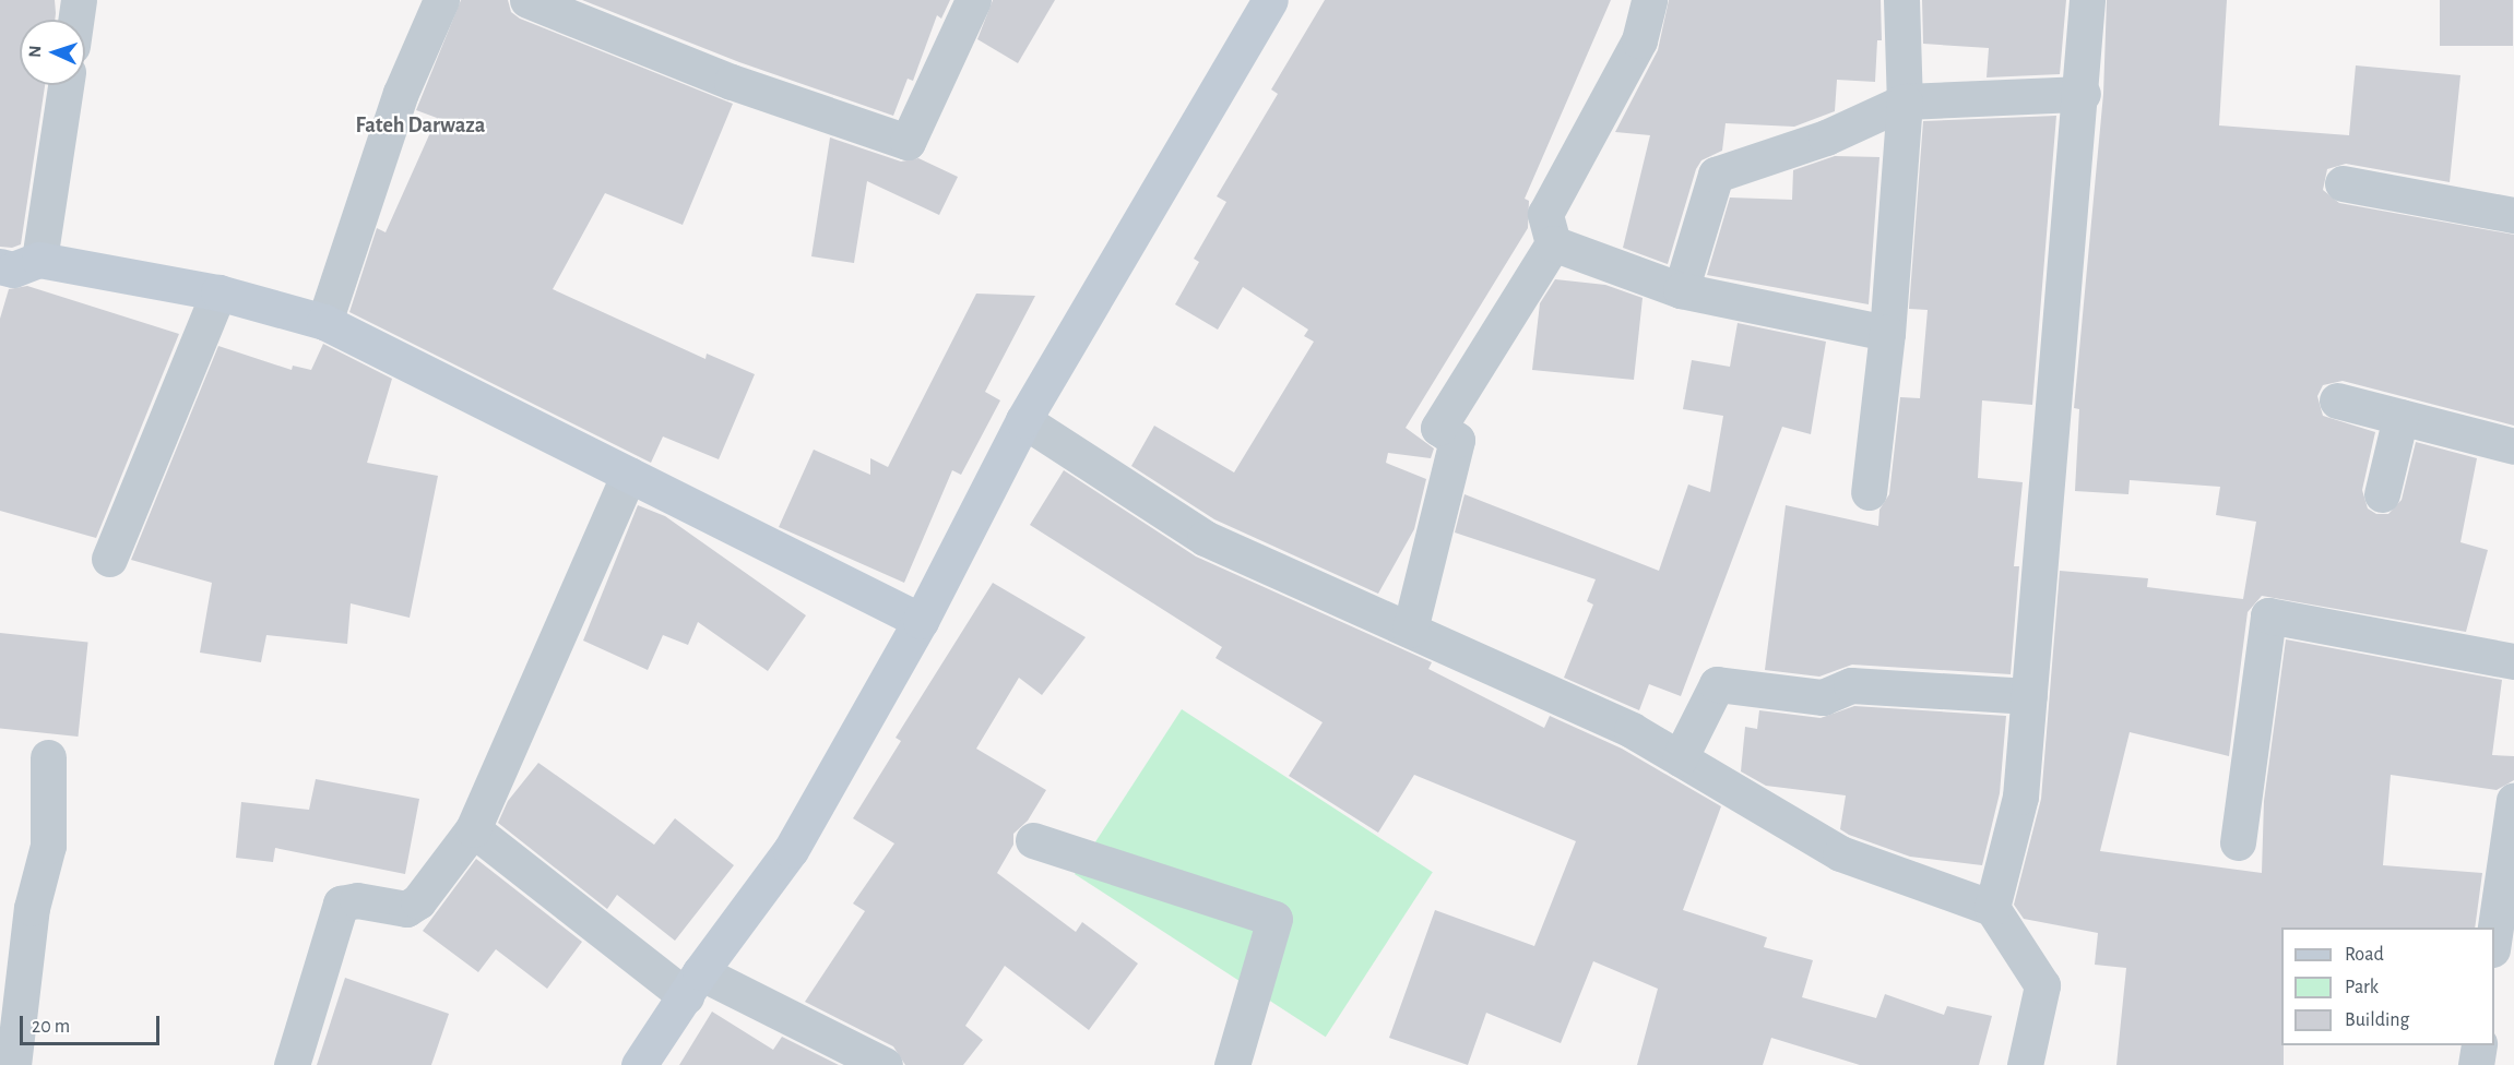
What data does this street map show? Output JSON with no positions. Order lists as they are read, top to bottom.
{
  "districts": ["Fateh Darwaza"],
  "legend": ["Road", "Park", "Building"],
  "scale_bar": "20 m",
  "north": "left"
}
